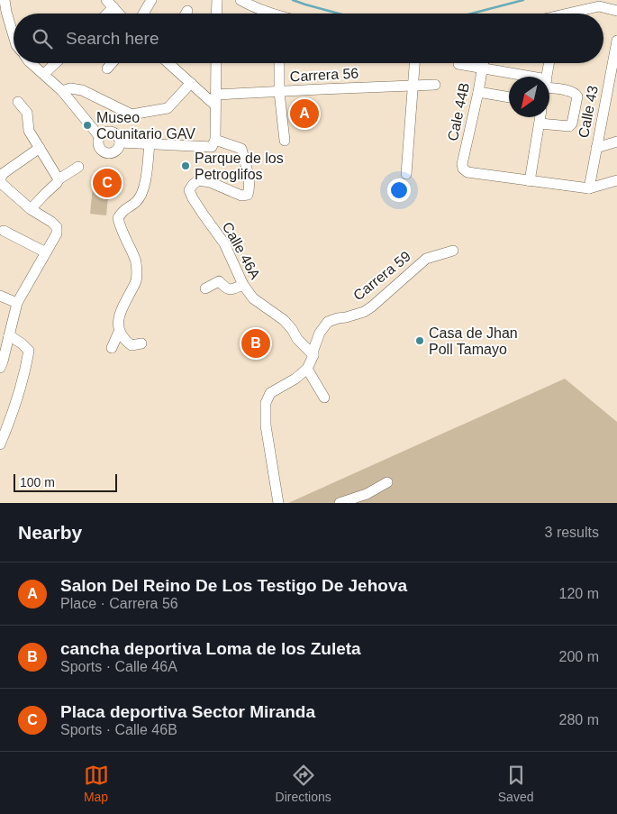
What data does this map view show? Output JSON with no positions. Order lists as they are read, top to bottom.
{
  "streets": {
    "street": [
      "Carrera 56",
      "Cale 44B",
      "Calle 43",
      "Calle 46A",
      "Carrera 59"
    ]
  },
  "crossings": [
    ["Calle 46A", "Carrera 59"]
  ],
  "places": ["Museo Counitario GAV", "Parque de los Petroglifos", "Casa de Jhan Poll Tamayo"],
  "scale_bar": "100 m",
  "north": "bottom left",
  "page": {
    "search": "Search here",
    "pins": ["A", "C", "B"],
    "scale": "100 m",
    "heading": ["Nearby", "3 results"],
    "list": [
      {
        "mark": "A",
        "name": "Salon Del Reino De Los Testigo De Jehova",
        "note": "Place · Carrera 56",
        "value": "120 m"
      },
      {
        "mark": "B",
        "name": "cancha deportiva Loma de los Zuleta",
        "note": "Sports · Calle 46A",
        "value": "200 m"
      },
      {
        "mark": "C",
        "name": "Placa deportiva Sector Miranda",
        "note": "Sports · Calle 46B",
        "value": "280 m"
      }
    ],
    "nav": ["Map", "Directions", "Saved"]
  }
}
